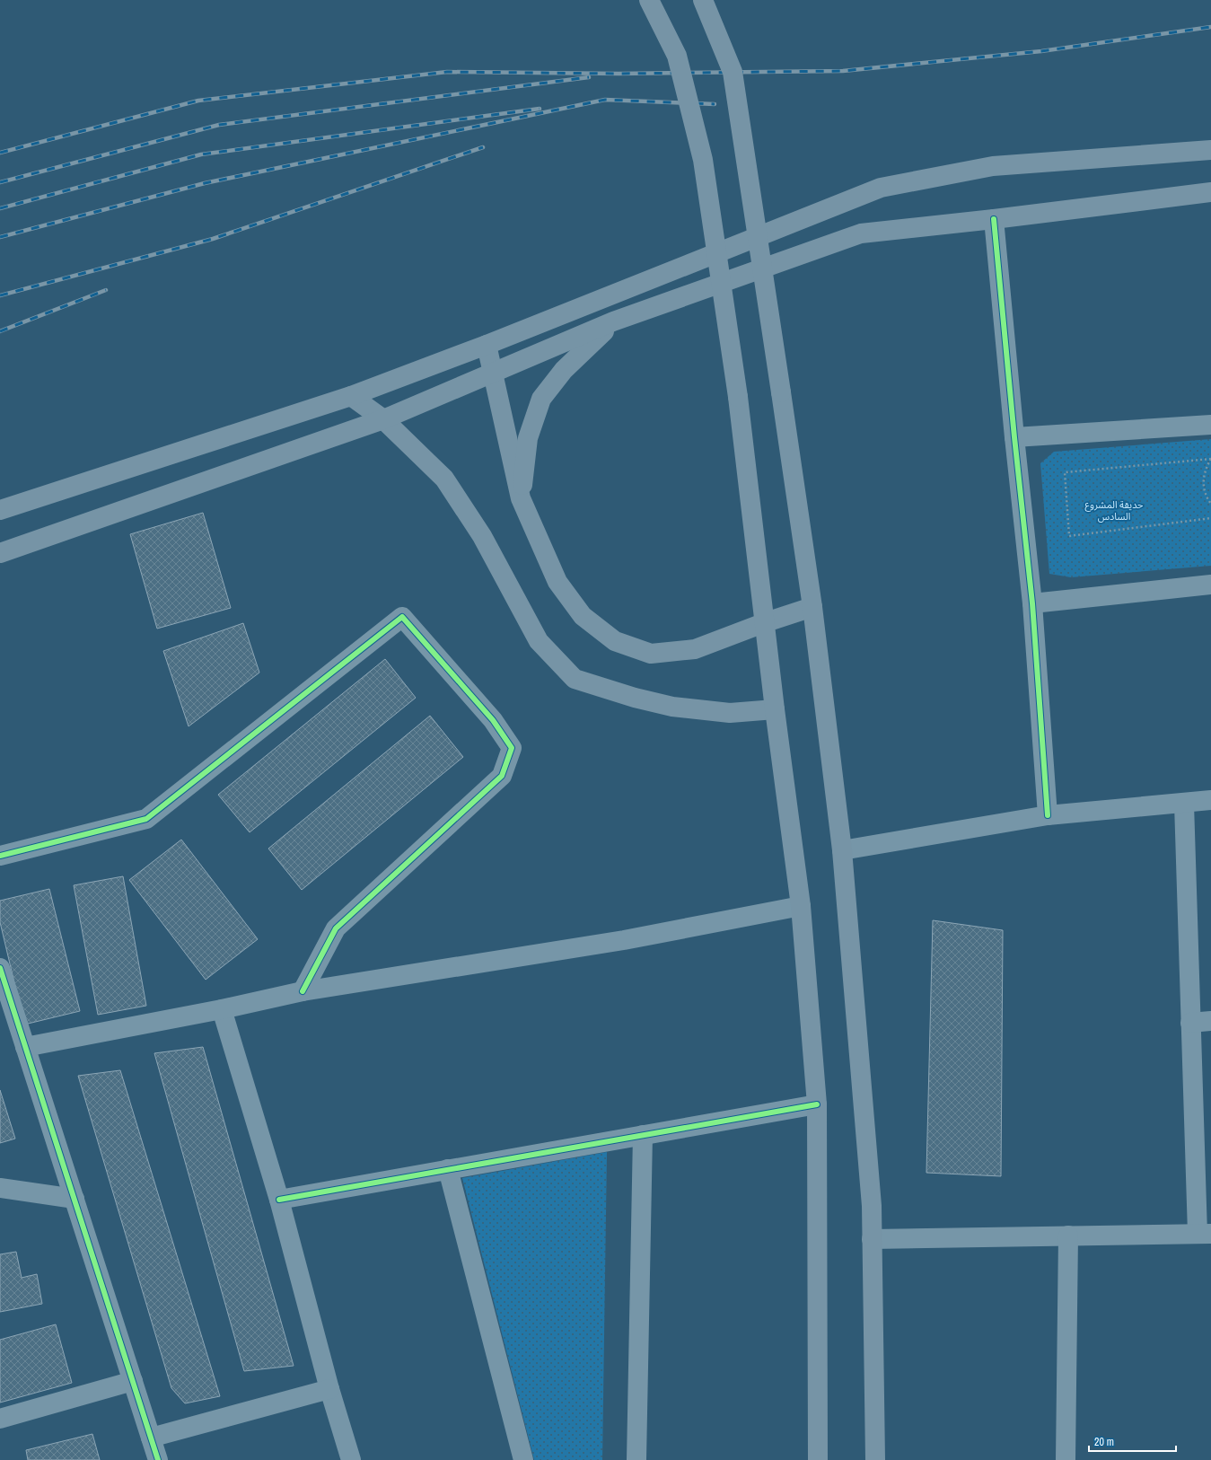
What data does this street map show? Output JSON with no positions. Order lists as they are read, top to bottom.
{
  "parks": ["حديقة المشروع السادس"],
  "scale_bar": "20 m"
}
